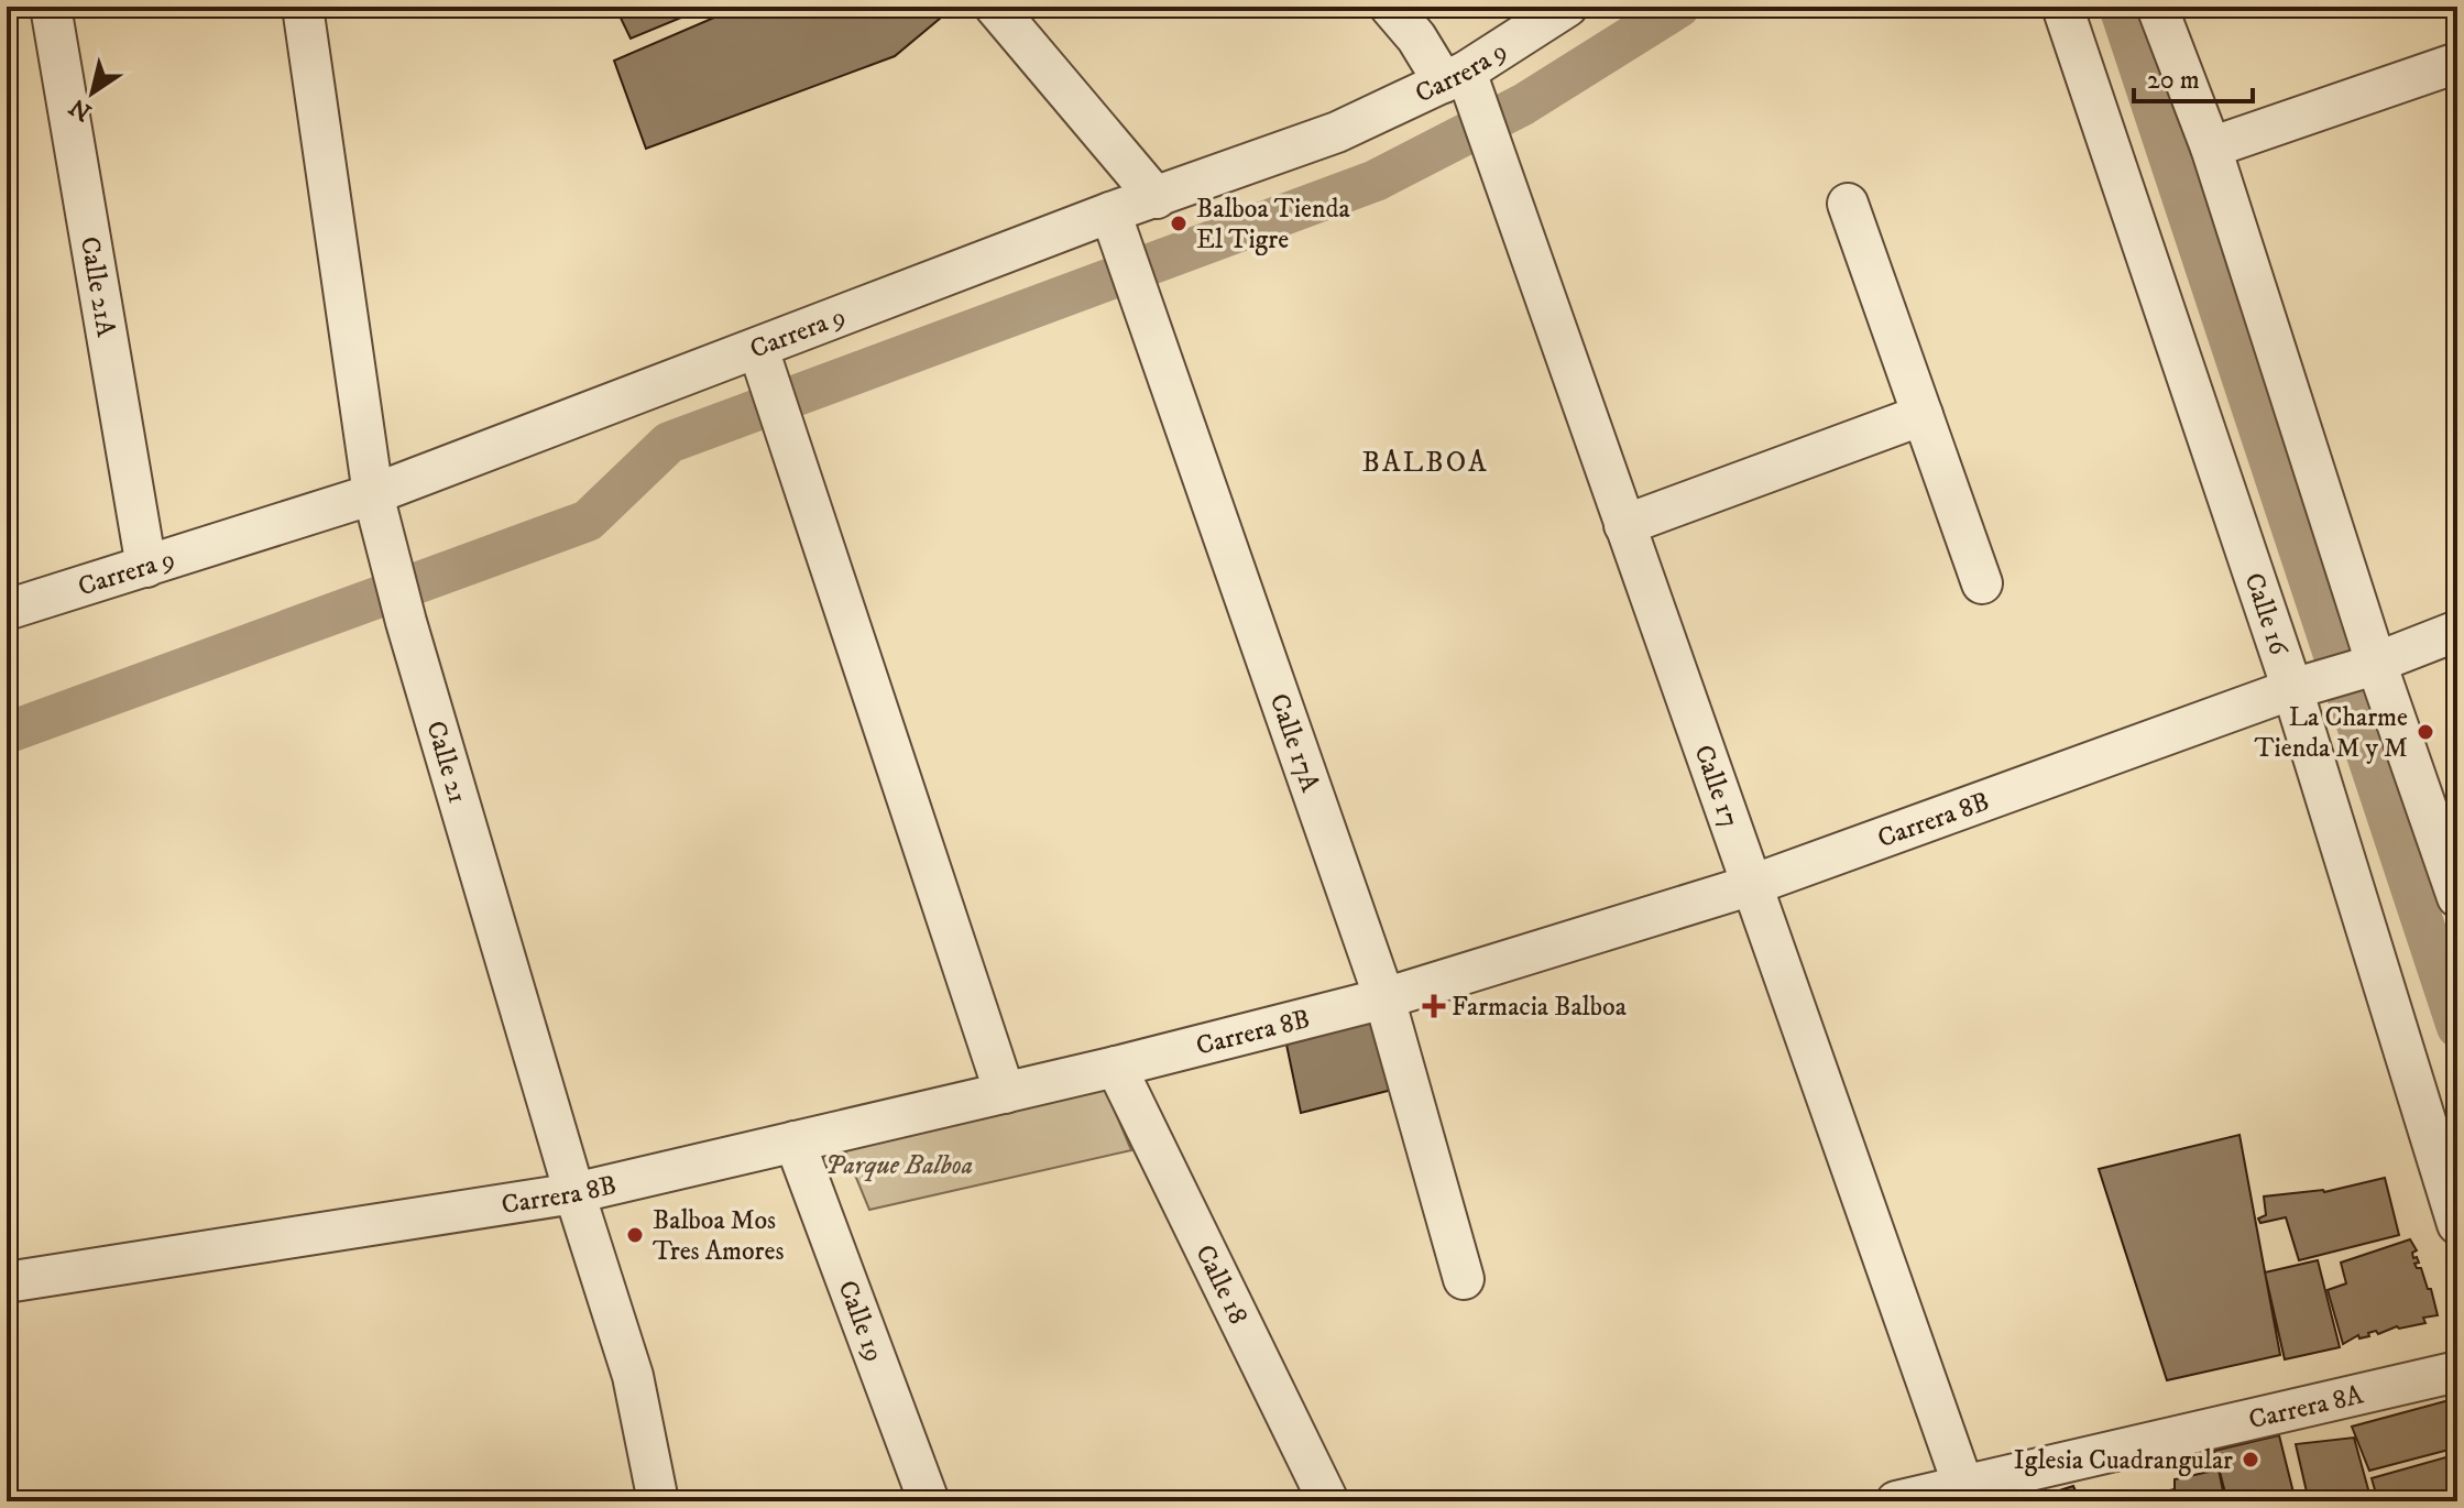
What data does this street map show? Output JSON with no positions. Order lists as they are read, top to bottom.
{
  "streets": {
    "street": [
      "Carrera 9",
      "Calle 21A",
      "Calle 16",
      "Calle 17A",
      "Calle 21",
      "Calle 17",
      "Carrera 8B",
      "Calle 18",
      "Calle 19",
      "Carrera 8A"
    ]
  },
  "crossings": [
    ["Carrera 9", "Calle 21A"],
    ["Carrera 9", "Calle 17A"],
    ["Carrera 9", "Calle 21"],
    ["Carrera 9", "Calle 17"],
    ["Calle 16", "Carrera 8B"],
    ["Calle 17A", "Carrera 8B"],
    ["Calle 21", "Carrera 8B"],
    ["Calle 17", "Carrera 8B"],
    ["Calle 17", "Carrera 8A"],
    ["Carrera 8B", "Calle 18"],
    ["Carrera 8B", "Calle 19"]
  ],
  "districts": ["BALBOA"],
  "parks": ["Parque Balboa"],
  "places": {
    "other": [
      "Balboa Tienda El Tigre",
      "La Charme Tienda M y M",
      "Balboa Mos Tres Amores",
      "Iglesia Cuadrangular"
    ],
    "health": ["Farmacia Balboa"]
  },
  "scale_bar": "20 m",
  "north": "bottom left"
}
